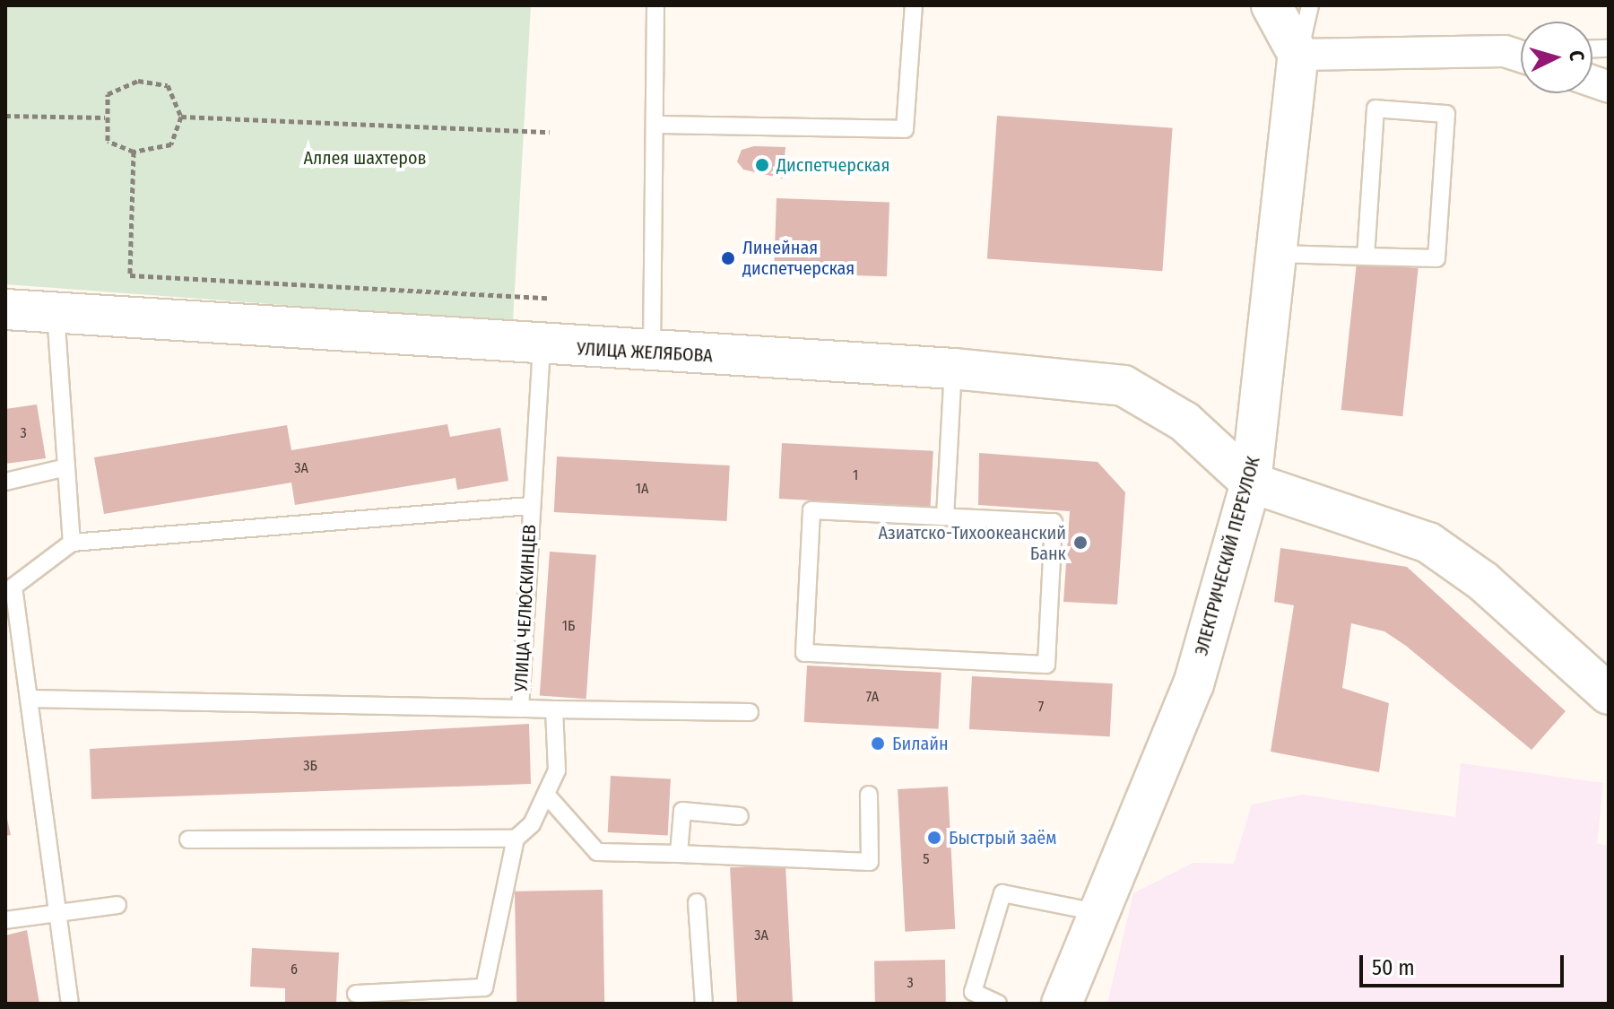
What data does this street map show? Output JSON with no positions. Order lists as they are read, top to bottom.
{
  "streets": {
    "street": ["УЛИЦА ЖЕЛЯБОВА", "ЭЛЕКТРИЧЕСКИЙ ПЕРЕУЛОК"],
    "lane": ["УЛИЦА ЧЕЛЮСКИНЦЕВ"]
  },
  "crossings": [
    ["УЛИЦА ЖЕЛЯБОВА", "ЭЛЕКТРИЧЕСКИЙ ПЕРЕУЛОК"],
    ["УЛИЦА ЖЕЛЯБОВА", "УЛИЦА ЧЕЛЮСКИНЦЕВ"]
  ],
  "parks": ["Аллея шахтеров"],
  "places": [
    "Диспетчерская",
    "Линейная диспетчерская",
    "Азиатско-Тихоокеанский Банк",
    "Билайн",
    "Быстрый заём"
  ],
  "house_numbers": [
    "3",
    "3А",
    "1",
    "1А",
    "1Б",
    "7А",
    "7",
    "3Б",
    "5",
    "3А",
    "6",
    "3"
  ],
  "scale_bar": "50 m",
  "north": "right"
}
